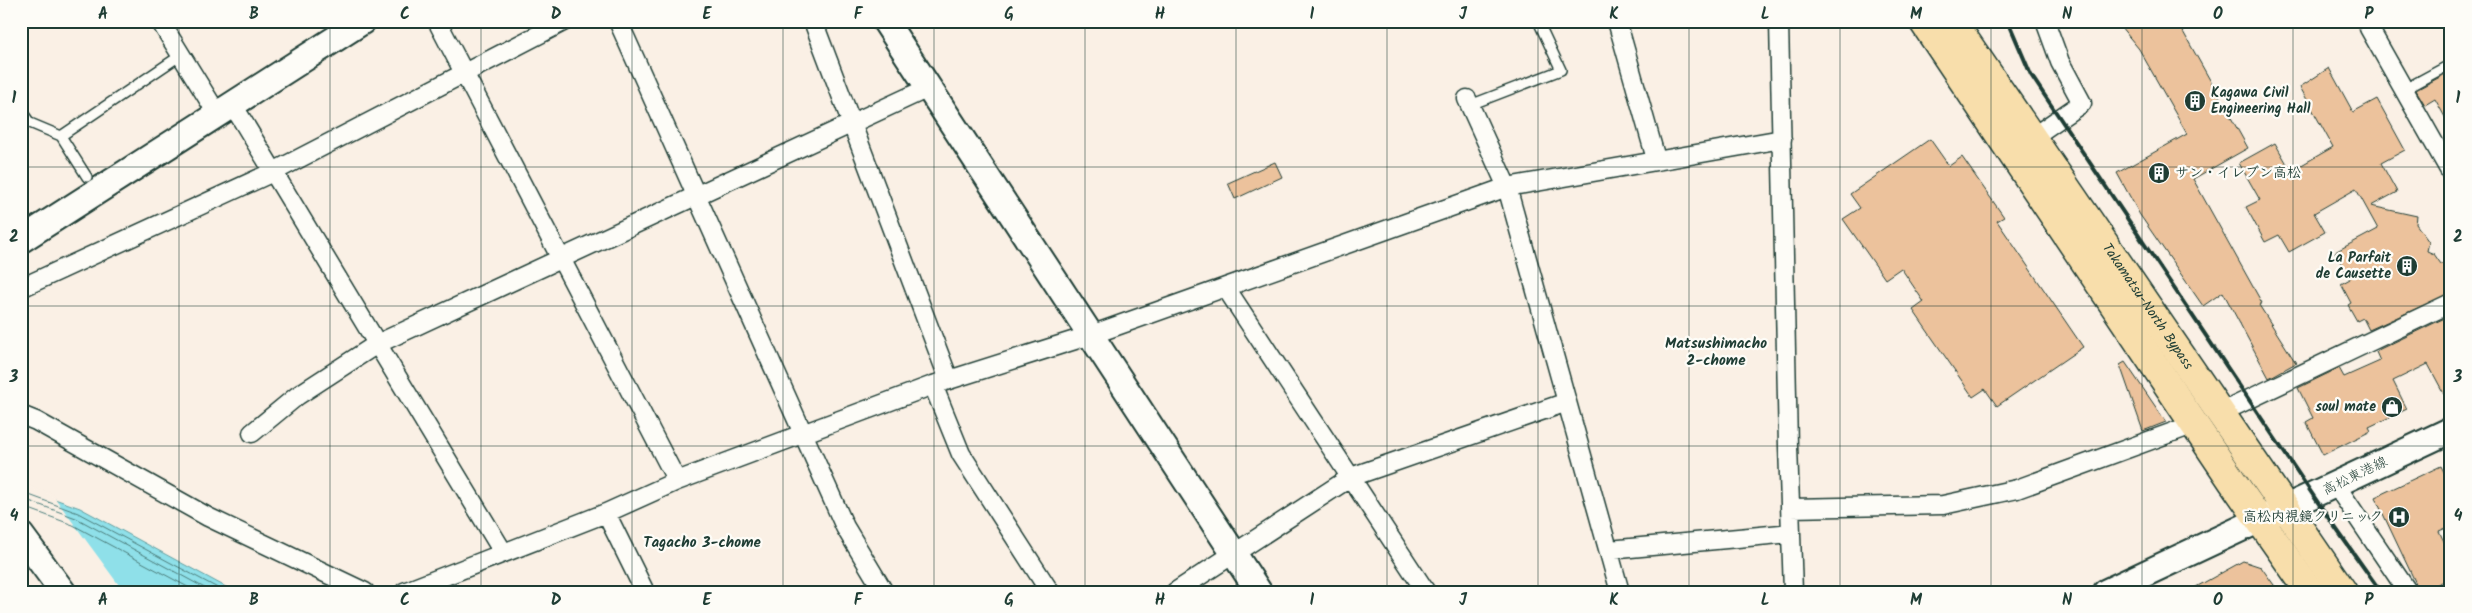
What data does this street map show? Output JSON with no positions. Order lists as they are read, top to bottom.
{
  "streets": {
    "highway": ["Takamatsu-North Bypass"],
    "street": ["高松東港線"]
  },
  "crossings": [
    ["Takamatsu-North Bypass", "高松東港線"]
  ],
  "districts": ["Matsushimacho 2-chome", "Tagacho 3-chome"],
  "places": {
    "building": ["Kagawa Civil Engineering Hall", "サン・イレブン高松", "La Parfait de Causette"],
    "shop": ["soul mate"],
    "hospital": ["高松内視鏡クリニック"]
  },
  "grid": {
    "columns": [
      "A",
      "B",
      "C",
      "D",
      "E",
      "F",
      "G",
      "H",
      "I",
      "J",
      "K",
      "L",
      "M",
      "N",
      "O",
      "P"
    ],
    "rows": [
      "1",
      "2",
      "3",
      "4"
    ]
  }
}
